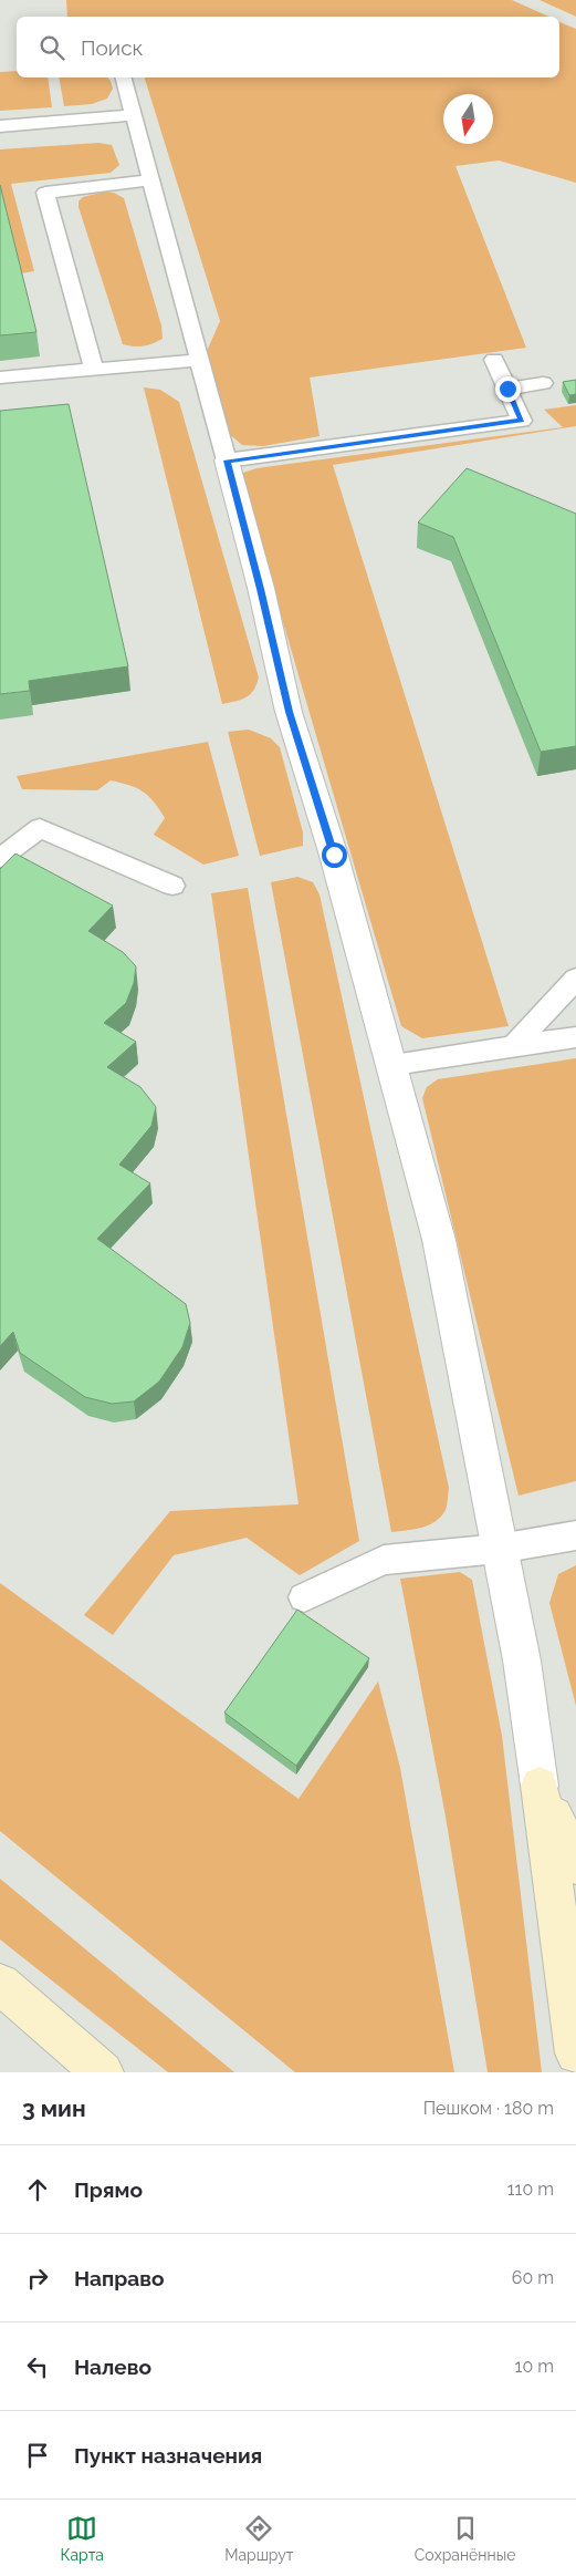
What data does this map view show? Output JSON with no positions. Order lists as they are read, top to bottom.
{
  "north": "bottom",
  "page": {
    "search": "Поиск",
    "heading": ["3 мин", "Пешком · 180 m"],
    "list": [
      ["Прямо", "110 m"],
      ["Направо", "60 m"],
      ["Налево", "10 m"],
      "Пункт назначения"
    ],
    "nav": ["Карта", "Маршрут", "Сохранённые"]
  }
}
